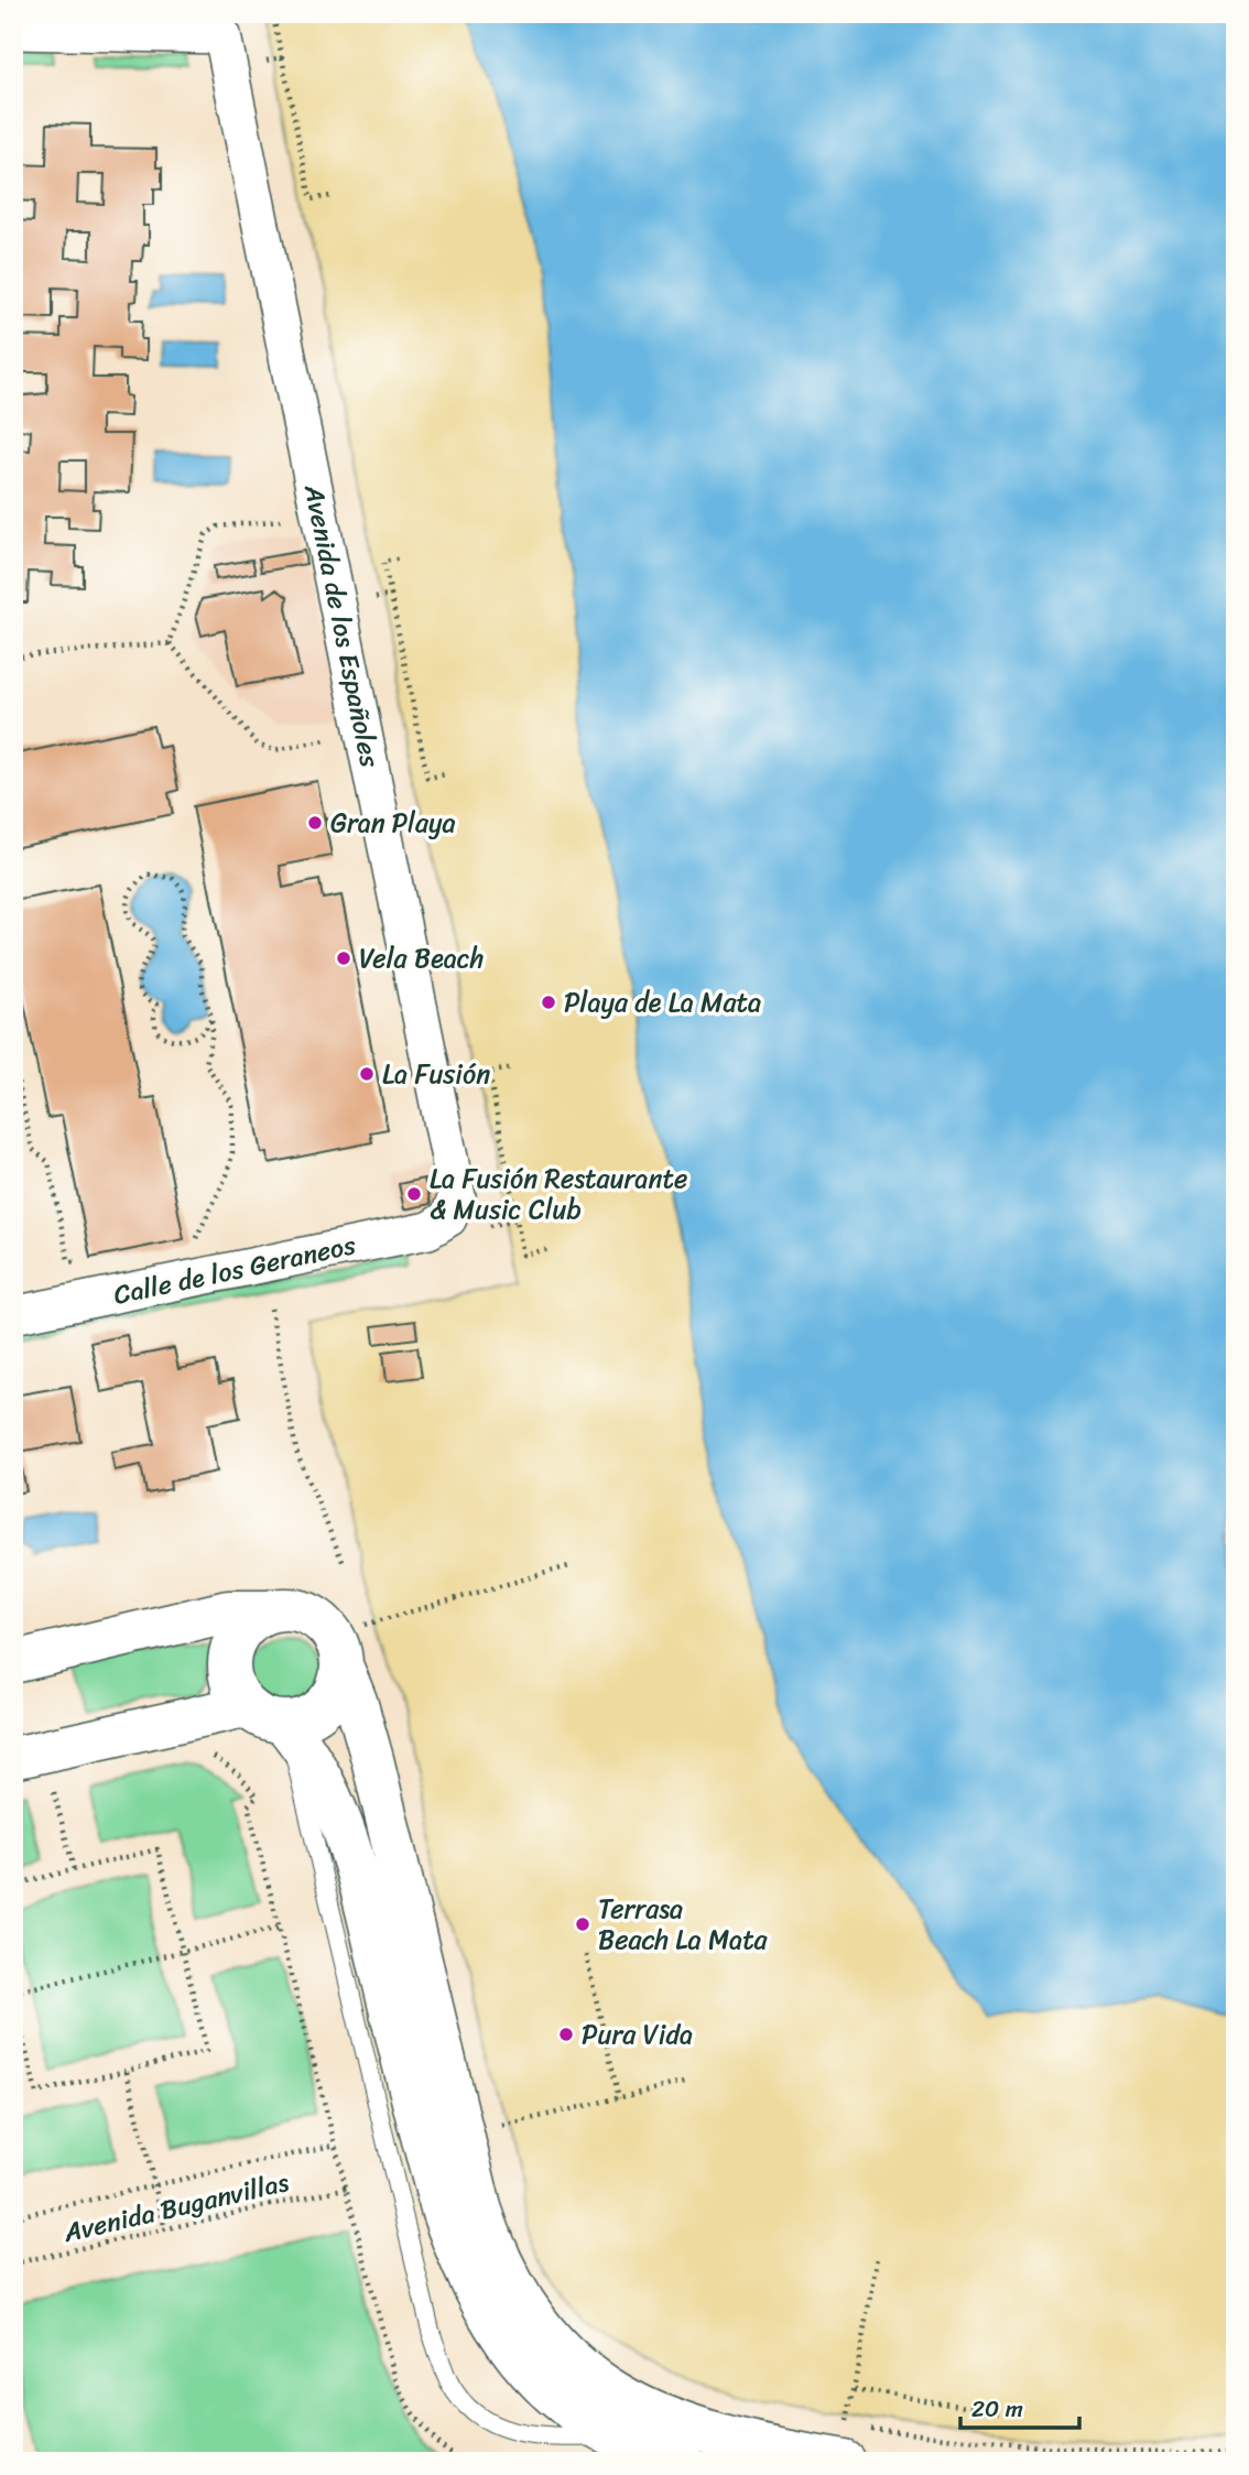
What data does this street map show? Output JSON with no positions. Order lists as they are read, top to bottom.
{
  "streets": {
    "street": ["Avenida de los Españoles", "Calle de los Geraneos"],
    "path": ["Avenida Buganvillas"]
  },
  "crossings": [
    ["Avenida de los Españoles", "Calle de los Geraneos"]
  ],
  "places": [
    "Gran Playa",
    "Vela Beach",
    "Playa de La Mata",
    "La Fusión",
    "La Fusión Restaurante & Music Club",
    "Terrasa Beach La Mata",
    "Pura Vida"
  ],
  "scale_bar": "20 m"
}
